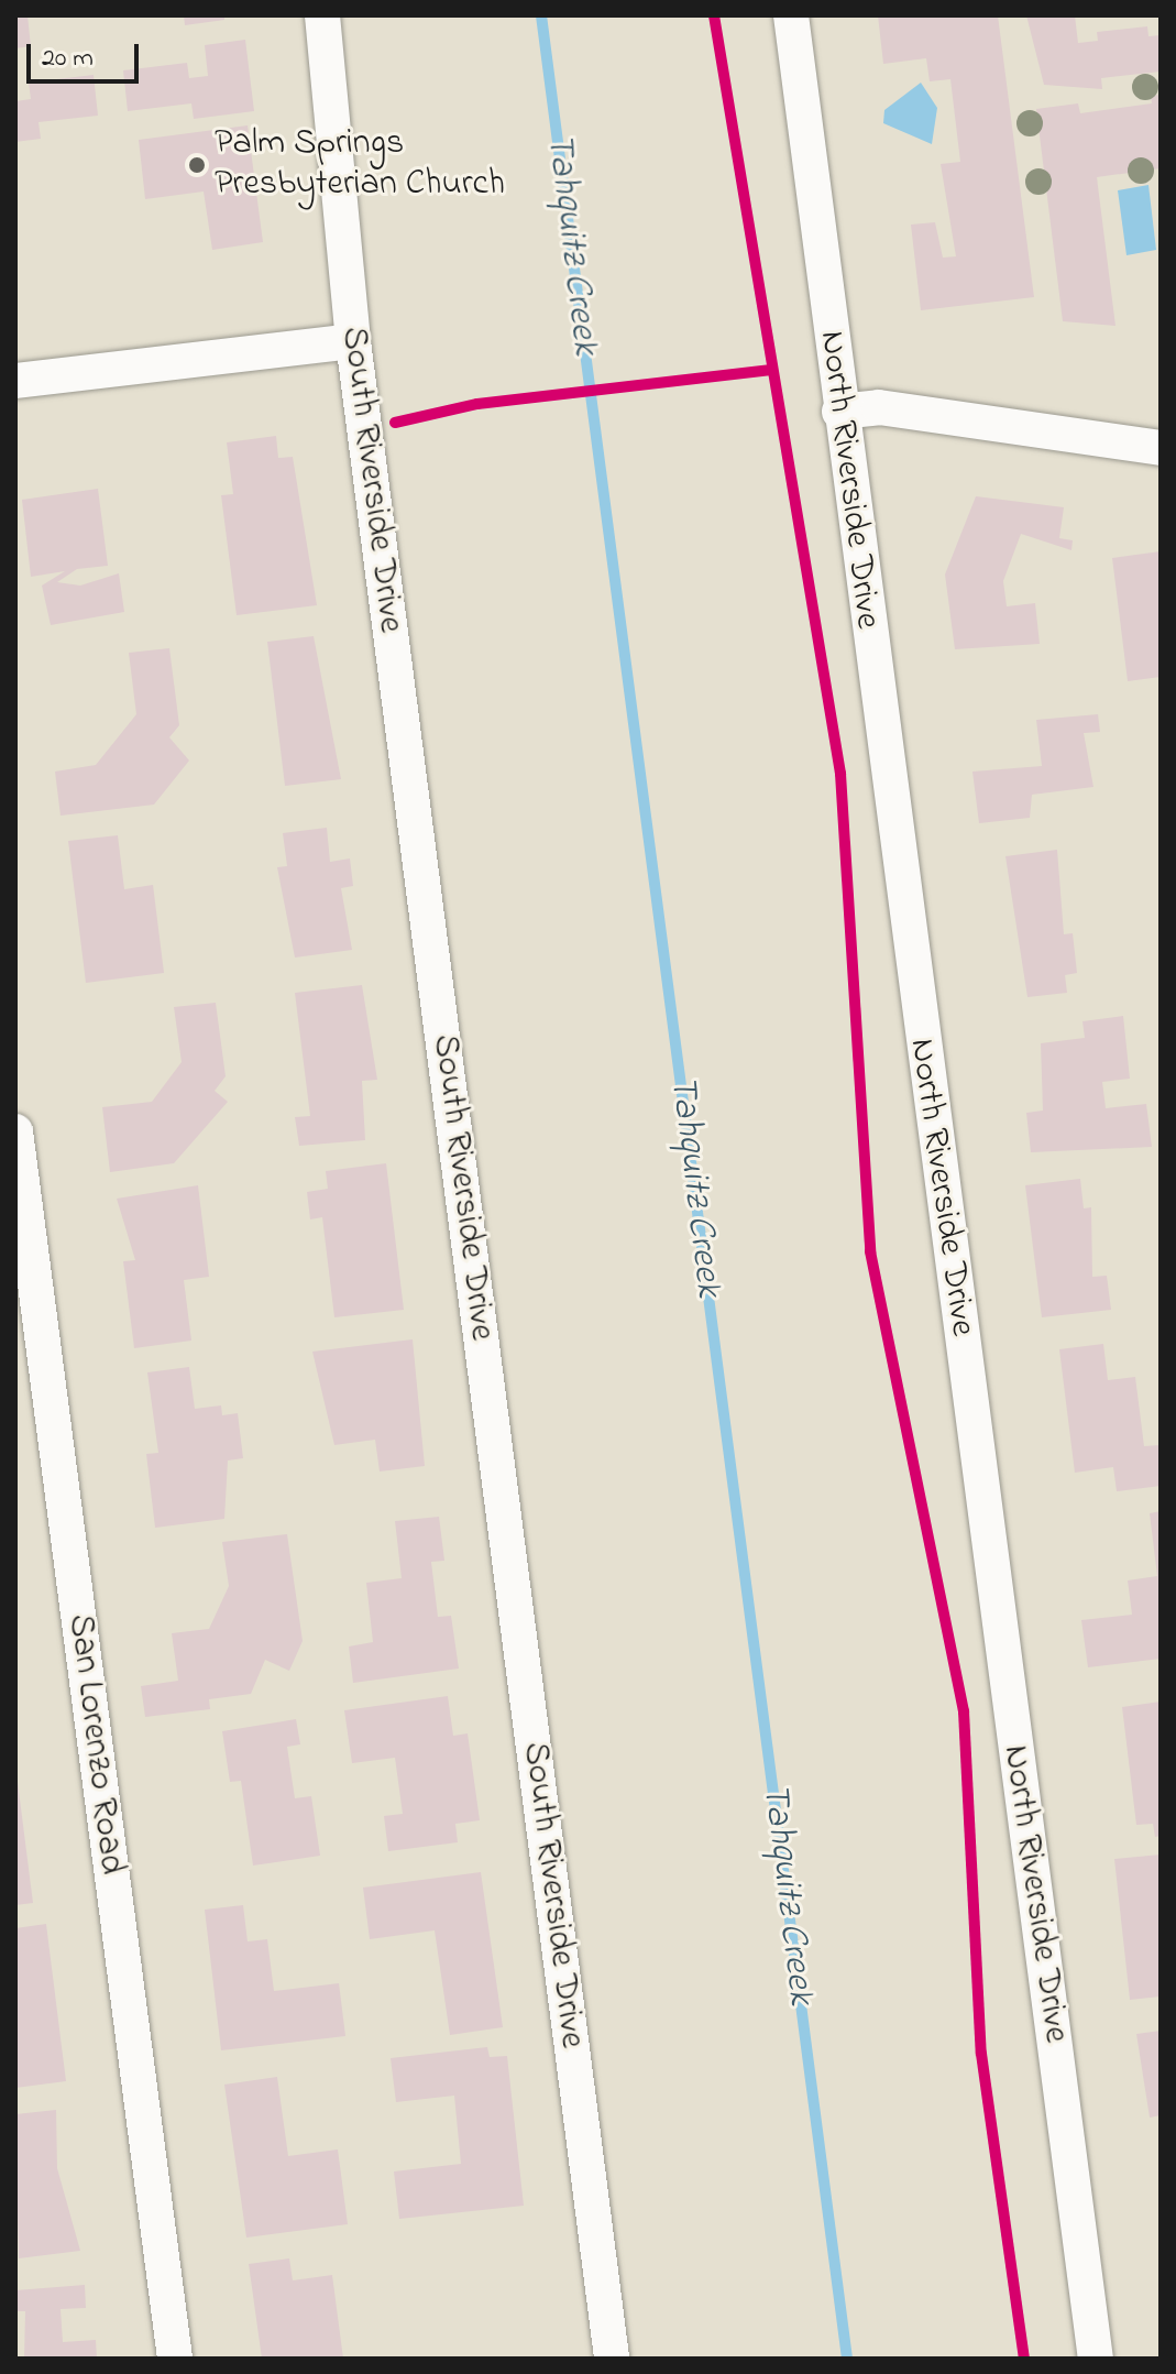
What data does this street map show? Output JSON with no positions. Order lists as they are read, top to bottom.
{
  "streets": {
    "street": ["South Riverside Drive", "North Riverside Drive", "San Lorenzo Road"]
  },
  "water": ["Tahquitz Creek"],
  "places": ["Palm Springs Presbyterian Church"],
  "scale_bar": "20 m"
}
